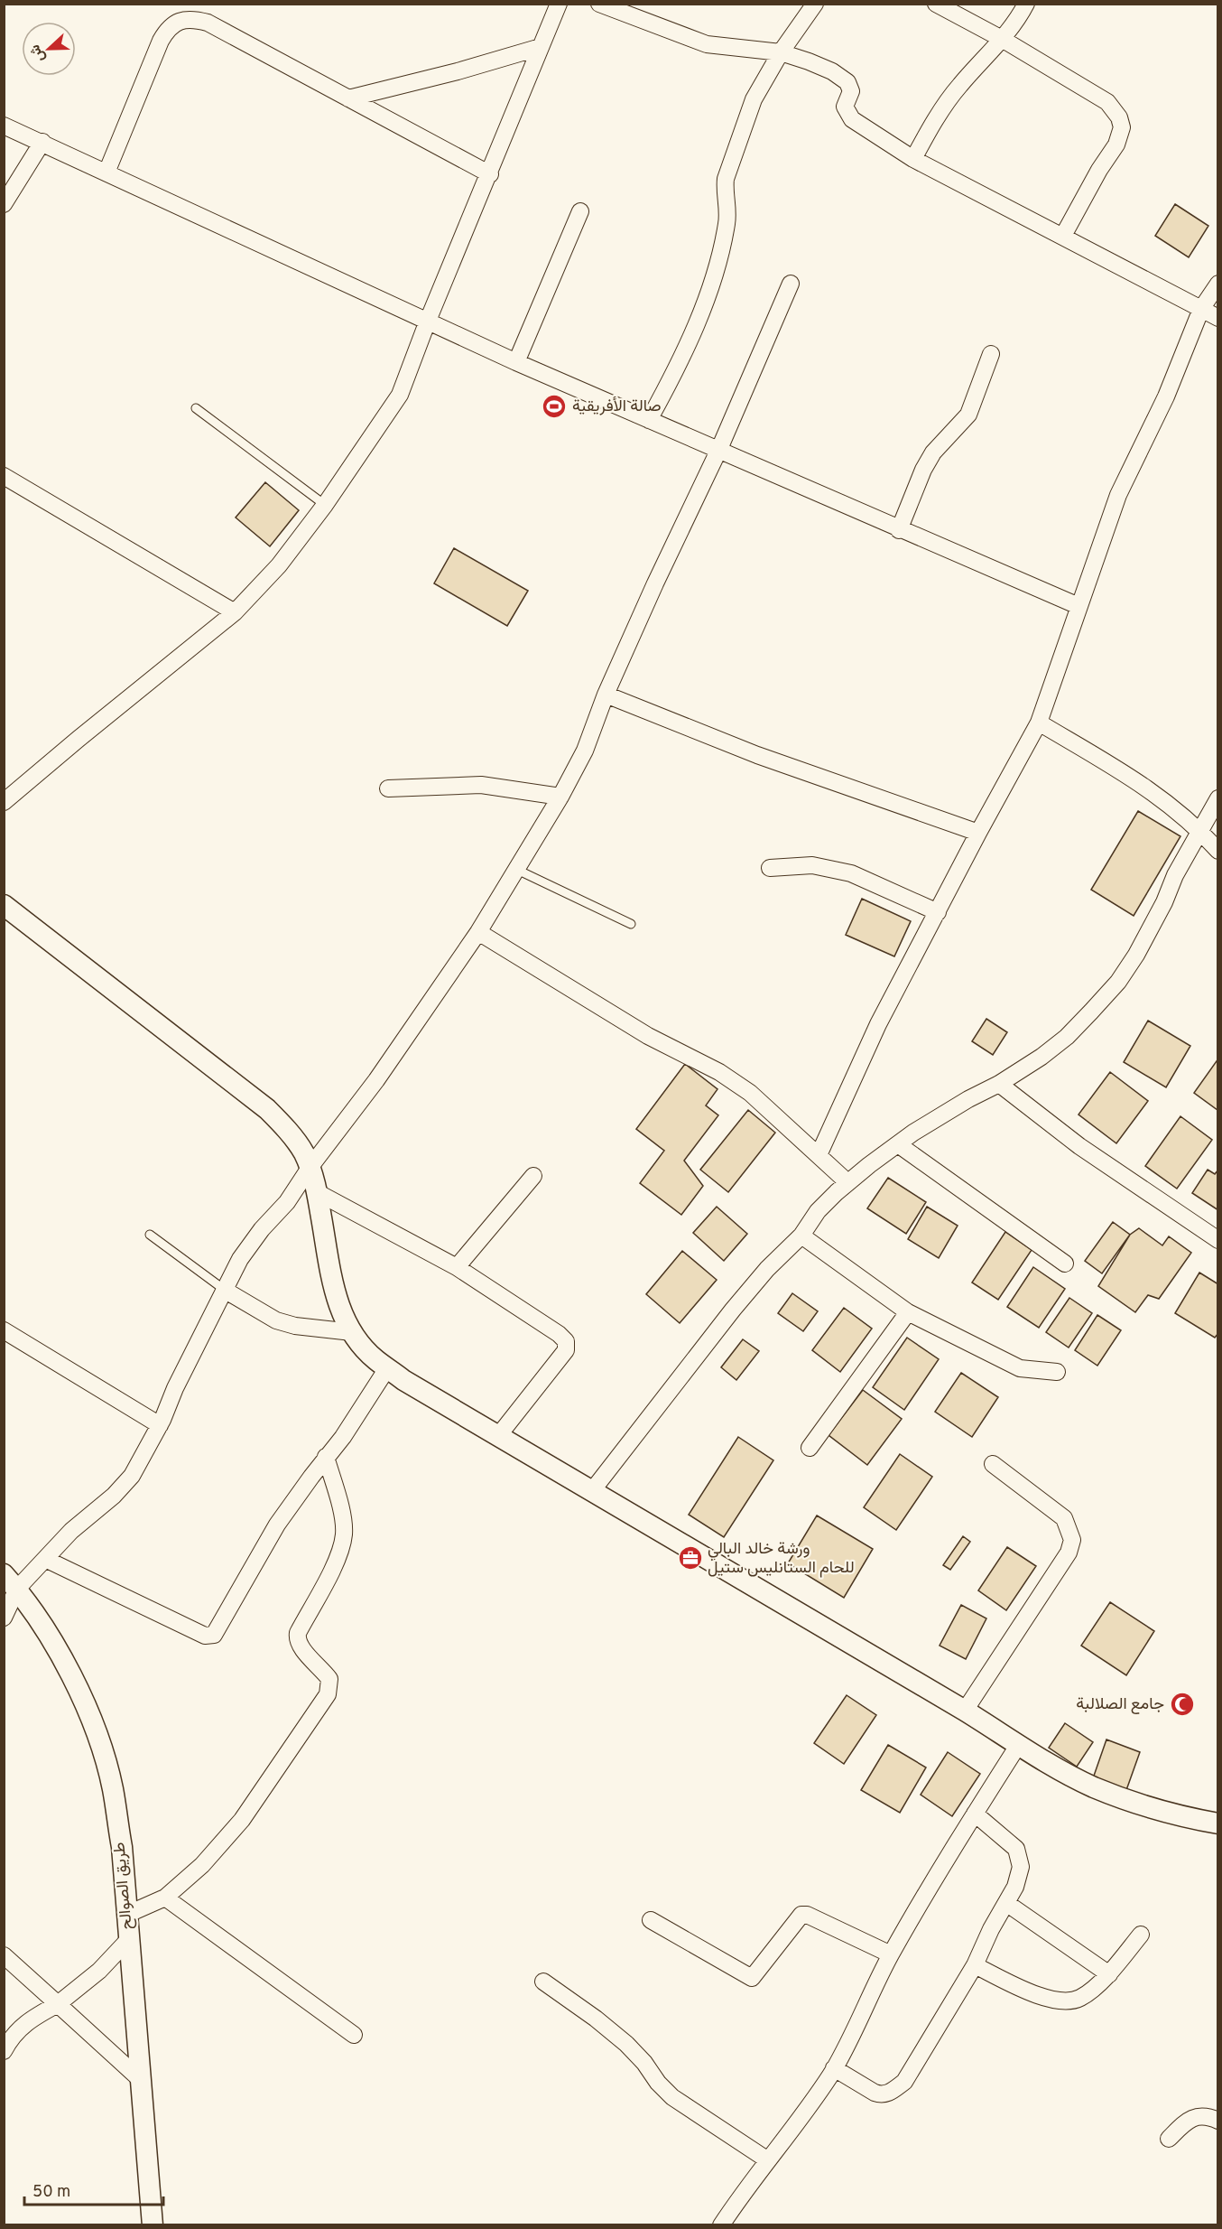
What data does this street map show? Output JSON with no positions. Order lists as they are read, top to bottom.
{
  "streets": {
    "street": ["طريق الصوالح"]
  },
  "places": {
    "sports": ["صالة الأفريقية"],
    "office": ["ورشة خالد البالي للحام الستانليس ستيل"],
    "mosque": ["جامع الصلالبة"]
  },
  "scale_bar": "50 m",
  "north": "left"
}
